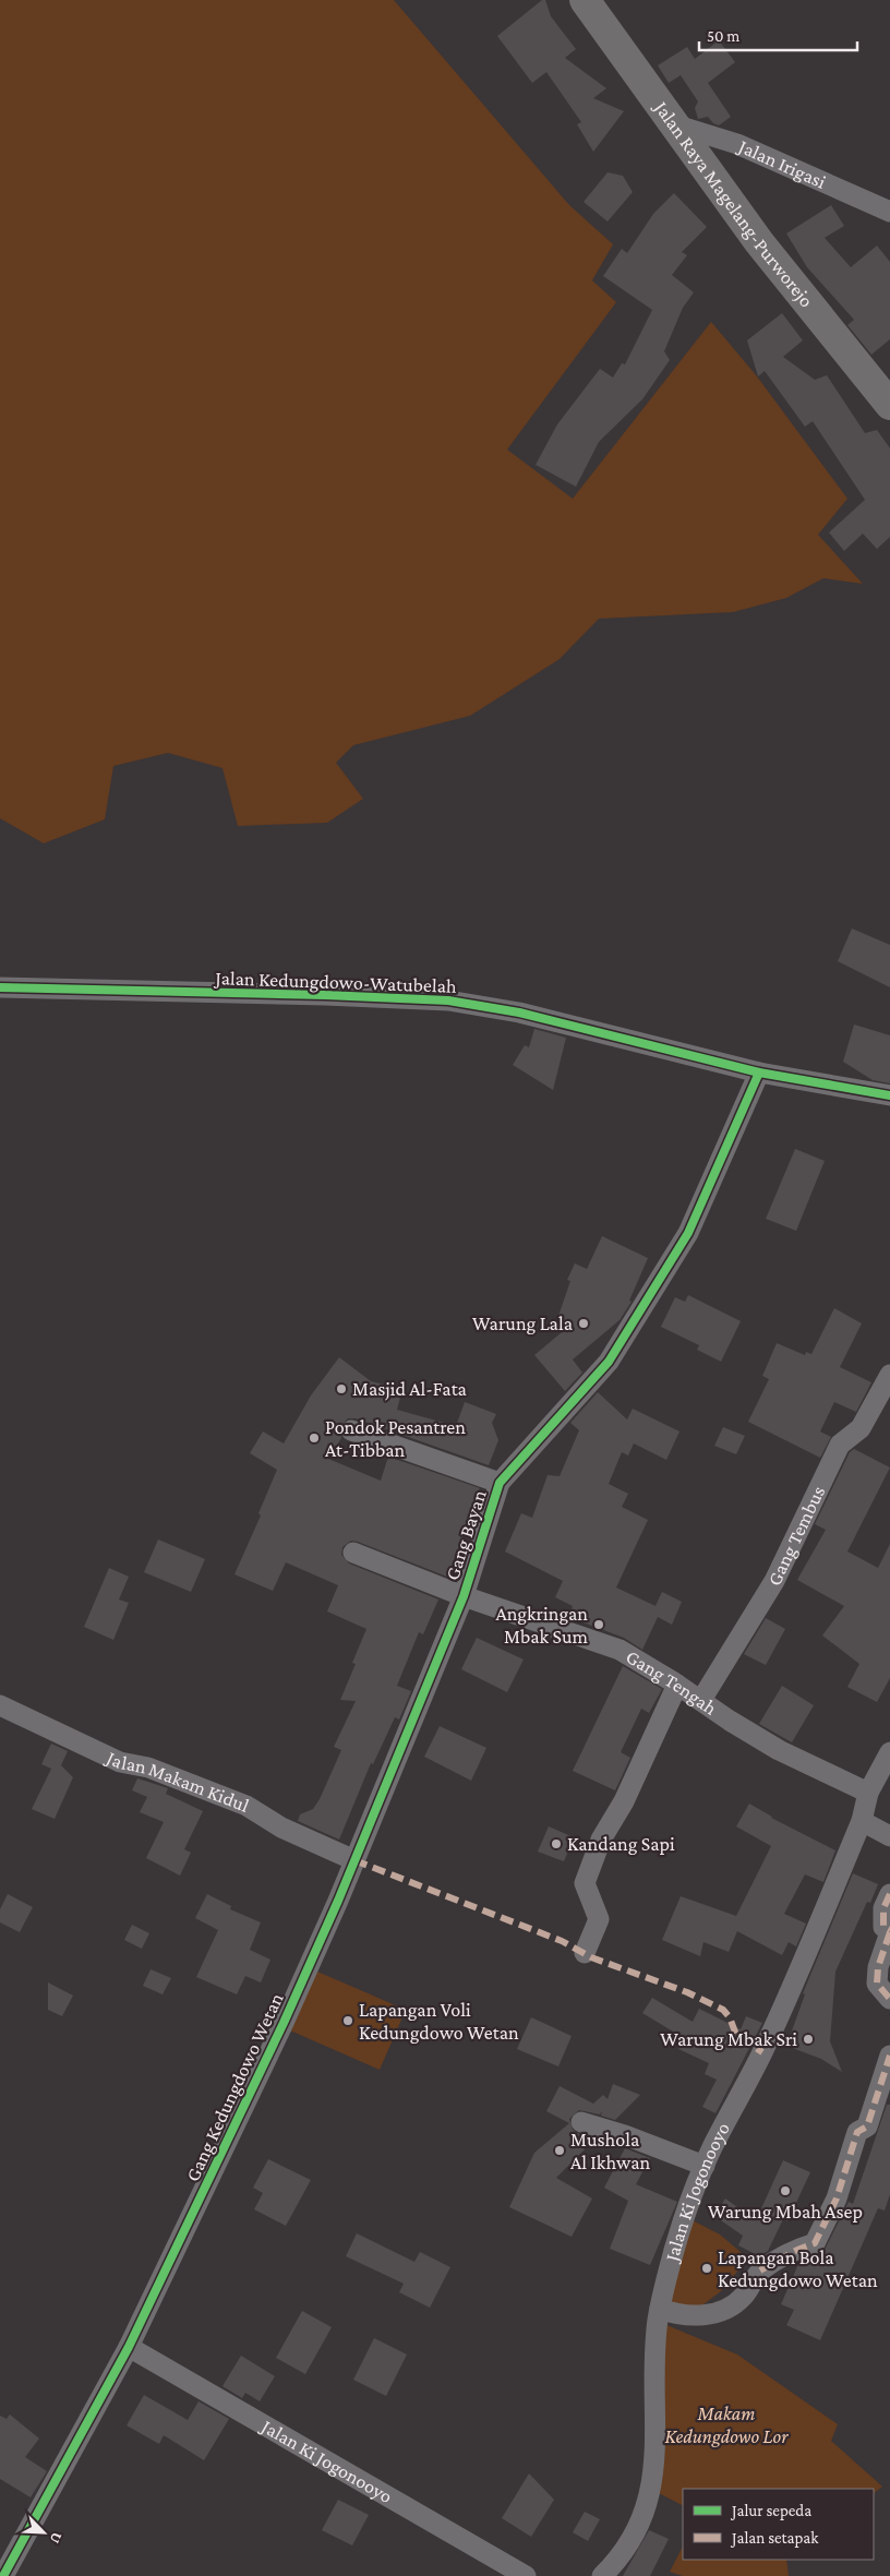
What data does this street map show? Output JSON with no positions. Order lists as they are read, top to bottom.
{
  "streets": {
    "main road": ["Jalan Raya Magelang-Purworejo"],
    "street": [
      "Jalan Irigasi",
      "Jalan Kedungdowo-Watubelah",
      "Gang Bayan",
      "Gang Tembus",
      "Gang Tengah",
      "Jalan Makam Kidul",
      "Gang Kedungdowo Wetan",
      "Jalan Ki Jogonooyo"
    ]
  },
  "crossings": [
    ["Jalan Irigasi", "Jalan Raya Magelang-Purworejo"],
    ["Gang Bayan", "Gang Tengah"],
    ["Gang Bayan", "Gang Kedungdowo Wetan"],
    ["Gang Tembus", "Gang Tengah"],
    ["Gang Tengah", "Gang Kedungdowo Wetan"],
    ["Gang Tengah", "Jalan Ki Jogonooyo"],
    ["Jalan Makam Kidul", "Gang Kedungdowo Wetan"],
    ["Gang Kedungdowo Wetan", "Jalan Ki Jogonooyo"]
  ],
  "parks": ["Makam Kedungdowo Lor"],
  "places": [
    "Warung Lala",
    "Masjid Al-Fata",
    "Pondok Pesantren At-Tibban",
    "Angkringan Mbak Sum",
    "Kandang Sapi",
    "Lapangan Voli Kedungdowo Wetan",
    "Warung Mbak Sri",
    "Mushola Al Ikhwan",
    "Warung Mbah Asep",
    "Lapangan Bola Kedungdowo Wetan"
  ],
  "legend": ["Jalur sepeda", "Jalan setapak"],
  "scale_bar": "50 m",
  "north": "bottom right"
}
